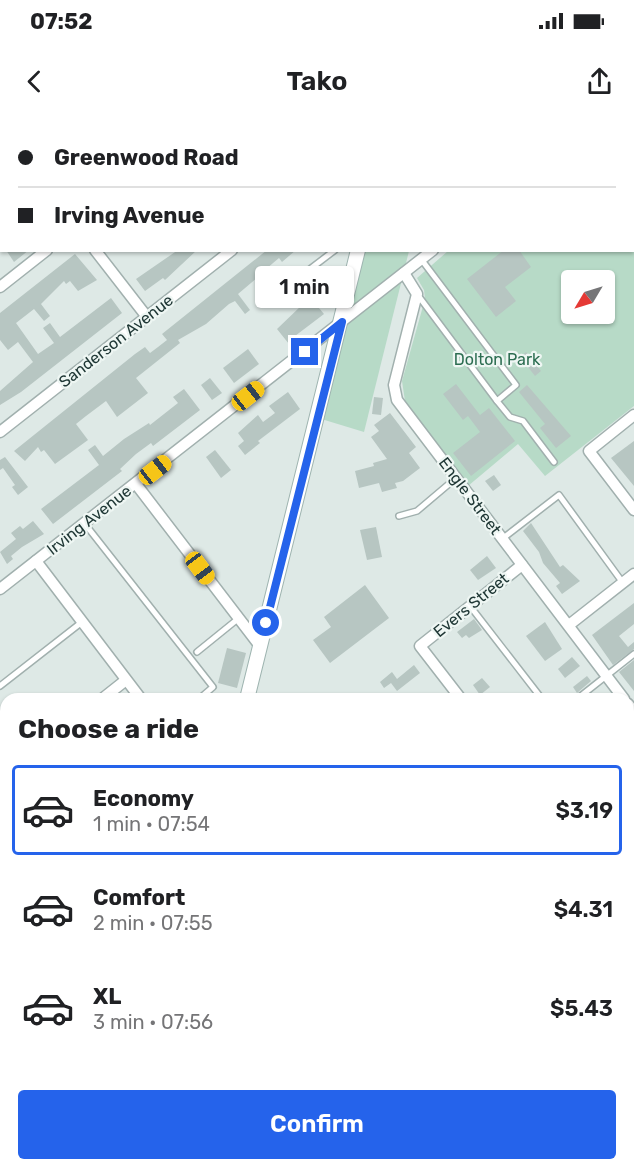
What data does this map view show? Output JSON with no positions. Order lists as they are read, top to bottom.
{
  "streets": {
    "street": [
      "Sanderson Avenue",
      "Engle Street",
      "Irving Avenue",
      "Evers Street"
    ]
  },
  "crossings": [
    ["Engle Street", "Evers Street"]
  ],
  "parks": ["Dolton Park"],
  "north": "bottom left",
  "page": {
    "status": "07:52",
    "header": "Tako",
    "banner": ["Greenwood Road", "Irving Avenue"],
    "bubble": "1 min",
    "heading": "Choose a ride",
    "list": [
      {
        "name": "Economy",
        "note": "1 min · 07:54",
        "value": "$3.19"
      },
      {
        "name": "Comfort",
        "note": "2 min · 07:55",
        "value": "$4.31"
      },
      {
        "name": "XL",
        "note": "3 min · 07:56",
        "value": "$5.43"
      }
    ],
    "buttons": "Confirm"
  }
}
